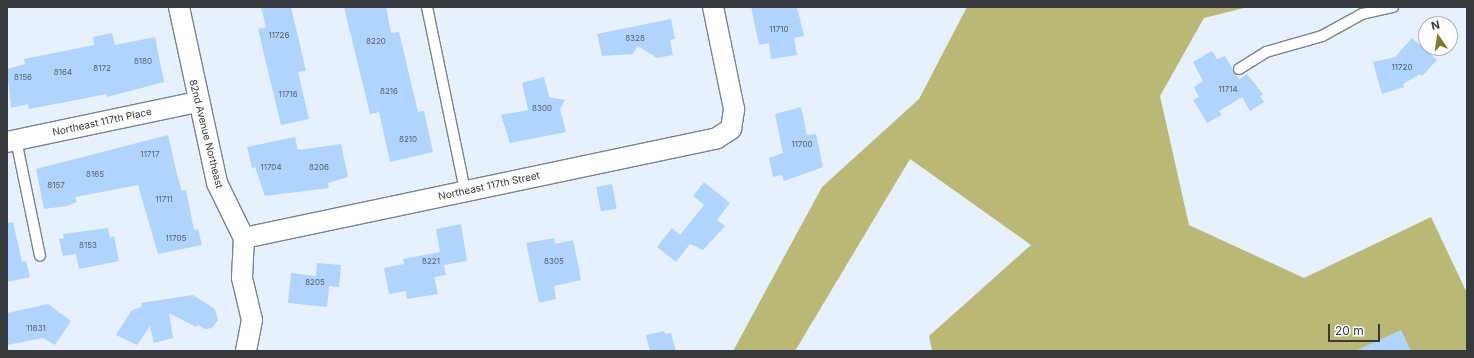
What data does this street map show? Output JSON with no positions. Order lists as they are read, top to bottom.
{
  "streets": {
    "street": ["Northeast 117th Place", "82nd Avenue Northeast", "Northeast 117th Street"]
  },
  "crossings": [
    ["Northeast 117th Place", "82nd Avenue Northeast"],
    ["82nd Avenue Northeast", "Northeast 117th Street"]
  ],
  "house_numbers": [
    "11710",
    "11726",
    "8328",
    "8220",
    "8180",
    "11720",
    "8172",
    "8164",
    "8156",
    "11714",
    "8216",
    "11716",
    "8300",
    "8210",
    "11700",
    "11717",
    "11704",
    "8206",
    "8165",
    "8157",
    "11711",
    "11705",
    "8153",
    "8221",
    "8305",
    "8205",
    "11631"
  ],
  "scale_bar": "20 m",
  "north": "top"
}
